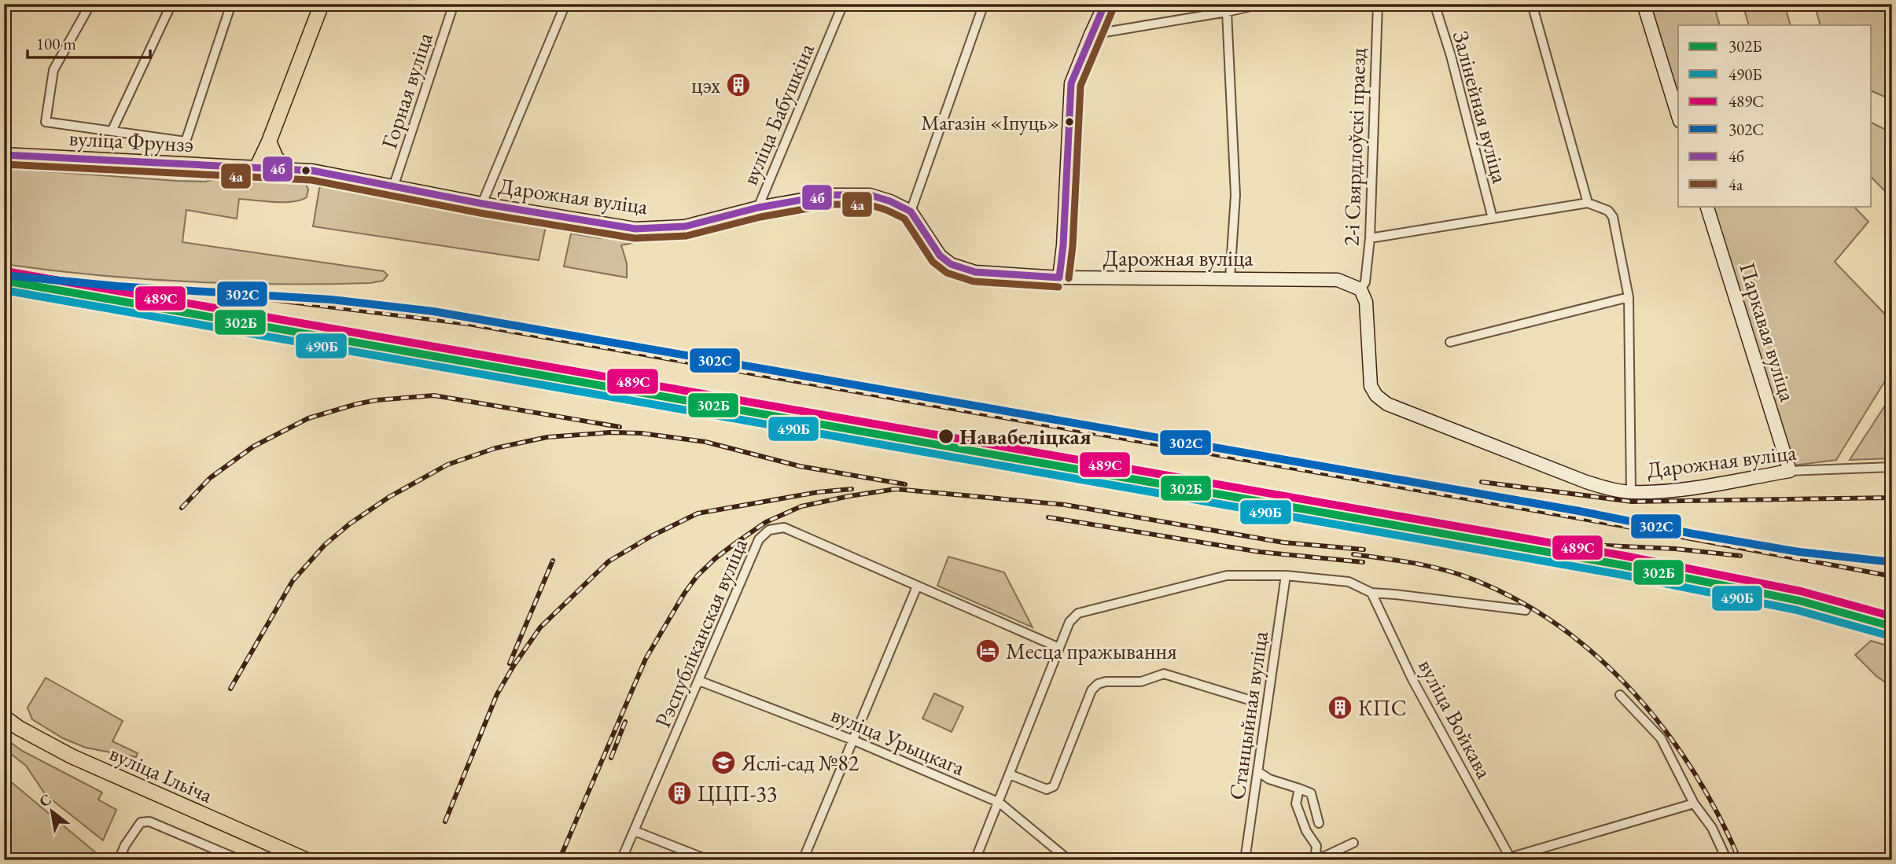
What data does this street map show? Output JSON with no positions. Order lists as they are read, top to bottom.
{
  "streets": {
    "main road": ["вуліца Фрунзэ", "вуліца Ільіча"],
    "street": [
      "Горная вуліца",
      "Залінейная вуліца",
      "вуліца Бабушкіна",
      "2-і Свярдлоўскі праезд",
      "Дарожная вуліца",
      "Паркавая вуліца",
      "Рэспубліканская вуліца",
      "Станцыйная вуліца",
      "вуліца Войкава",
      "вуліца Урыцкага"
    ]
  },
  "crossings": [
    ["Горная вуліца", "Дарожная вуліца"],
    ["вуліца Бабушкіна", "Дарожная вуліца"],
    ["вуліца Фрунзэ", "Дарожная вуліца"],
    ["2-і Свярдлоўскі праезд", "Дарожная вуліца"],
    ["Дарожная вуліца", "Паркавая вуліца"],
    ["Рэспубліканская вуліца", "вуліца Урыцкага"]
  ],
  "places": {
    "building": ["цэх", "КПС", "ЦЦП-33"],
    "other": ["Магазін «Іпуць»", "Навабеліцкая"],
    "hotel": ["Месца пражывання"],
    "school or university": ["Яслі-сад №82"]
  },
  "lines": [
    "transit line 4б",
    "transit line 4а",
    "transit line 489С",
    "transit line 302С",
    "transit line 302Б",
    "transit line 490Б"
  ],
  "legend": [
    "302Б",
    "490Б",
    "489С",
    "302С",
    "4б",
    "4а"
  ],
  "scale_bar": "100 m",
  "north": "top left"
}
